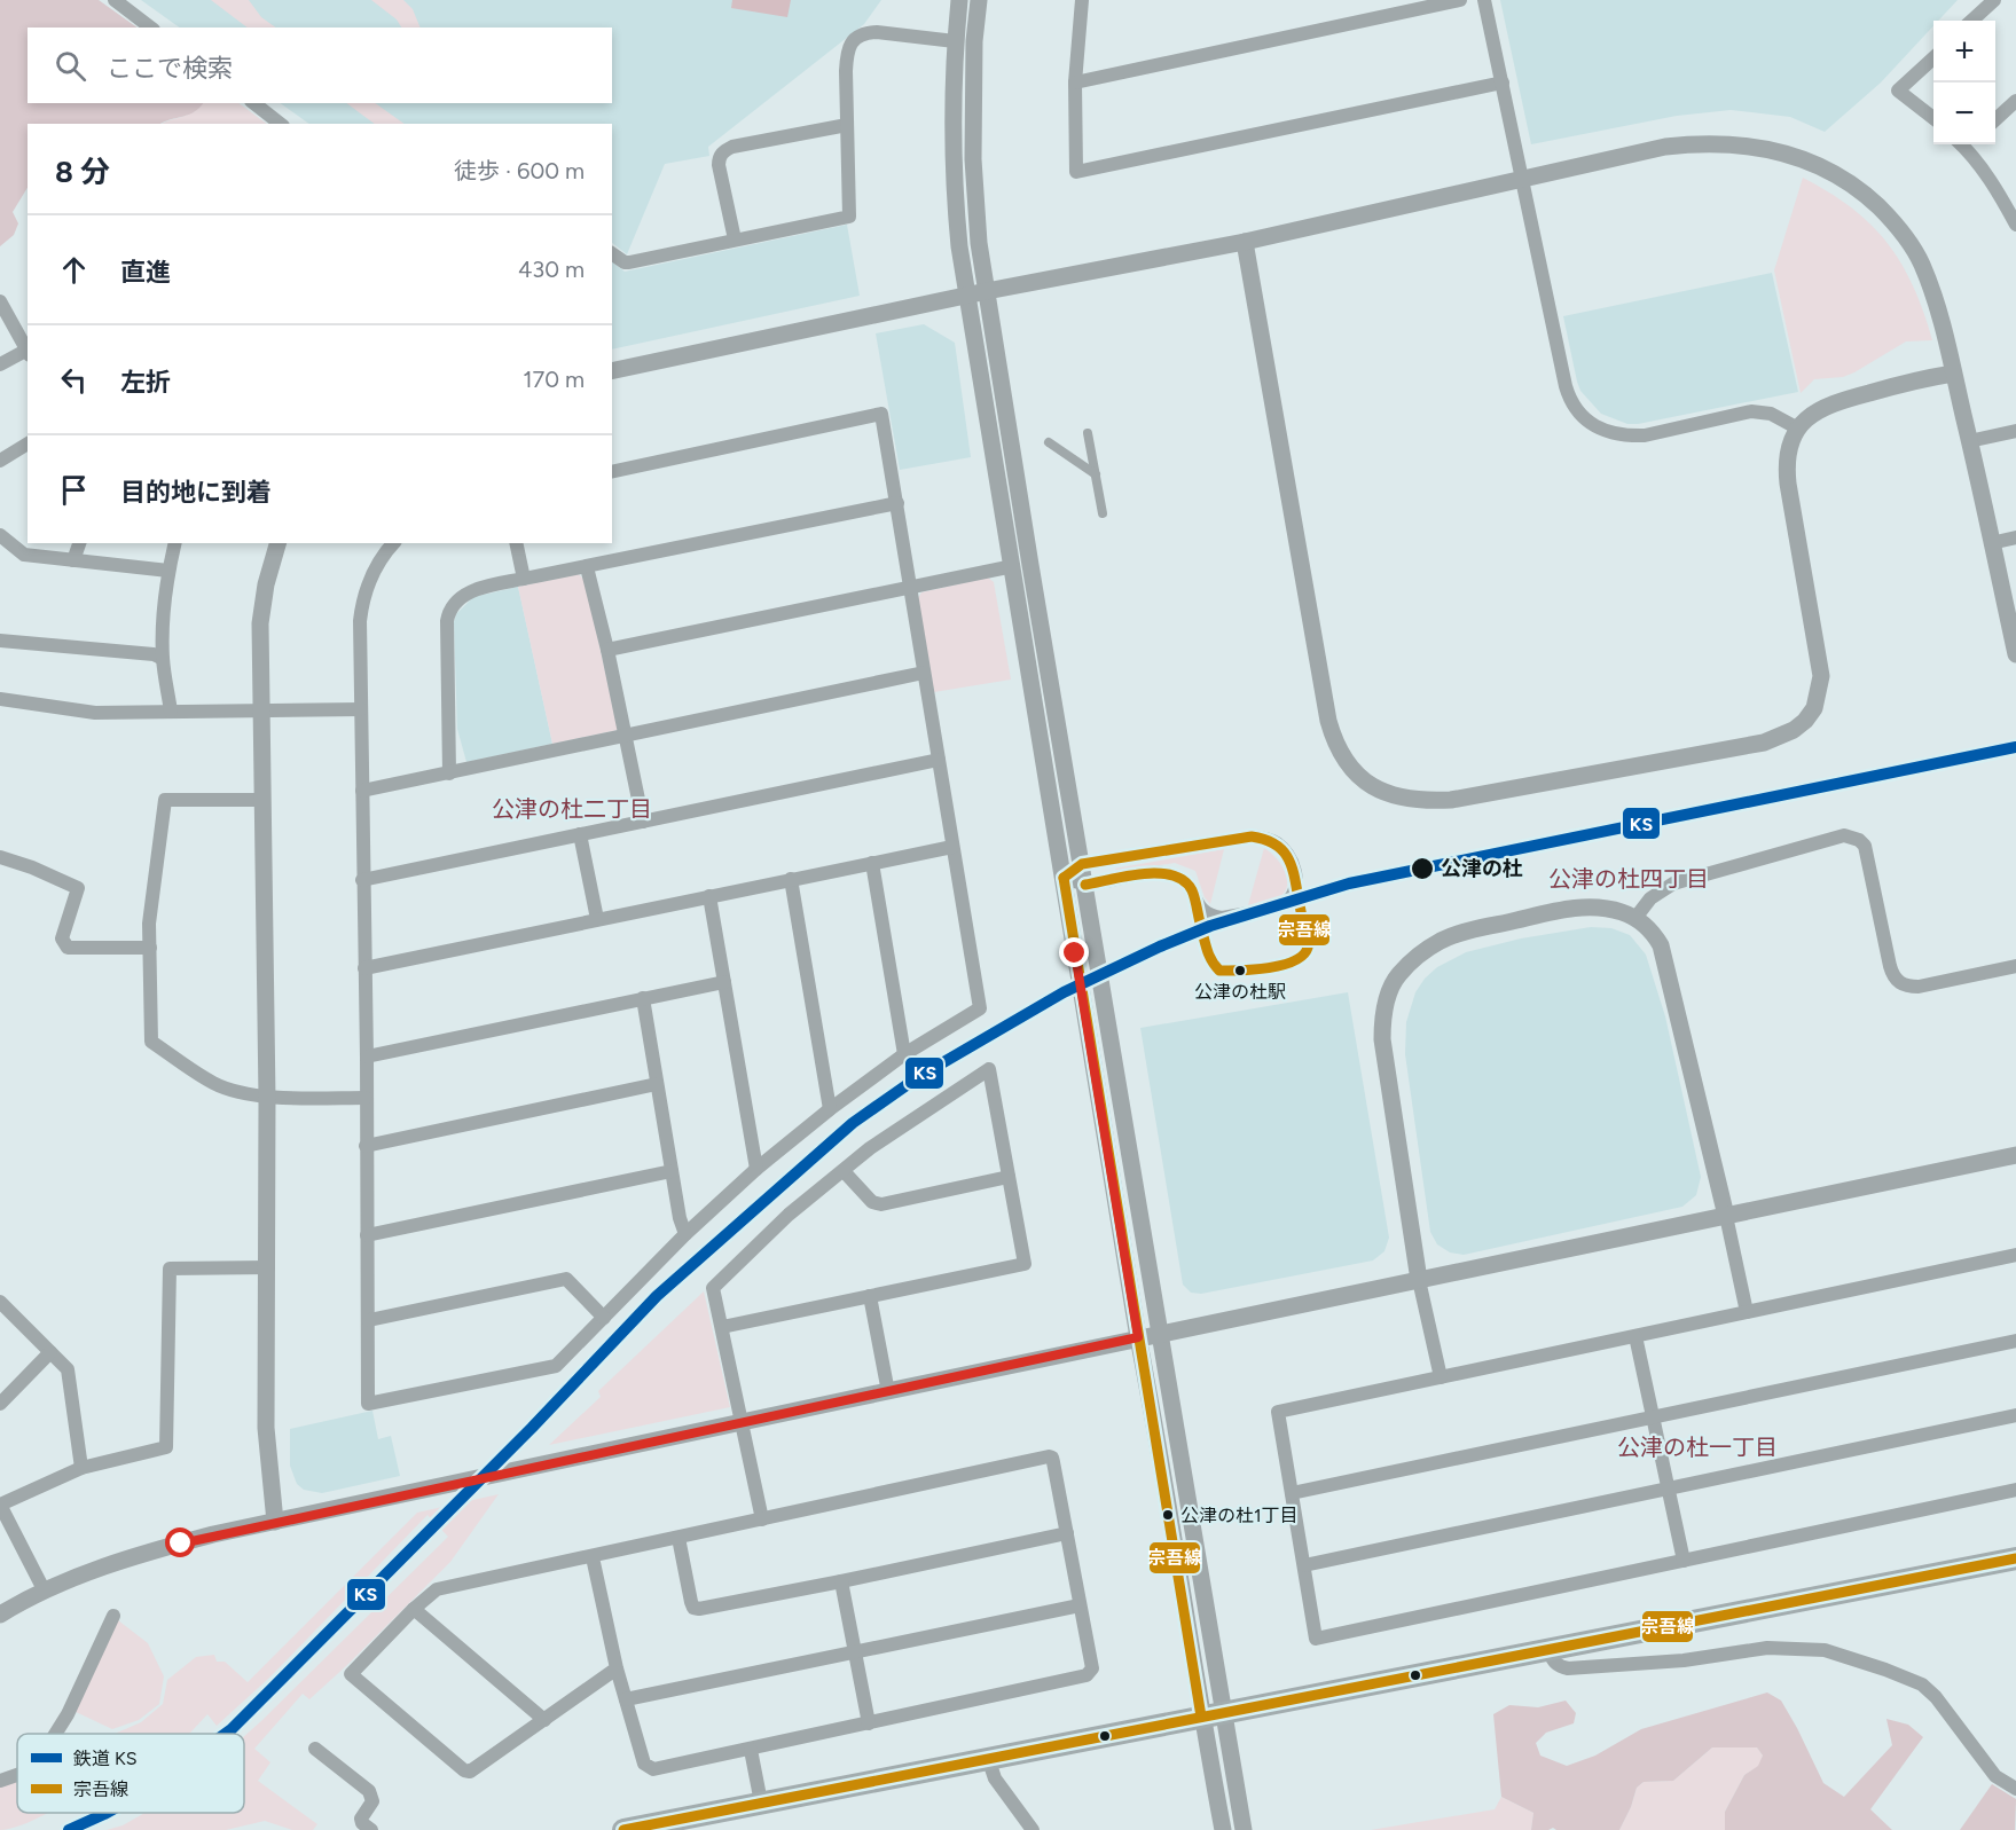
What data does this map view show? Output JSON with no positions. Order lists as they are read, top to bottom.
{
  "districts": ["公津の杜二丁目", "公津の杜四丁目", "公津の杜一丁目"],
  "places": ["公津の杜", "公津の杜駅", "公津の杜1丁目"],
  "lines": ["rail line KS", "transit line 宗吾線"],
  "legend": ["鉄道 KS", "宗吾線"],
  "page": {
    "map_buttons": ["+", "−"],
    "search": "ここで検索",
    "heading": ["8 分", "徒歩 · 600 m"],
    "list": [
      ["直進", "430 m"],
      ["左折", "170 m"],
      "目的地に到着"
    ]
  }
}
